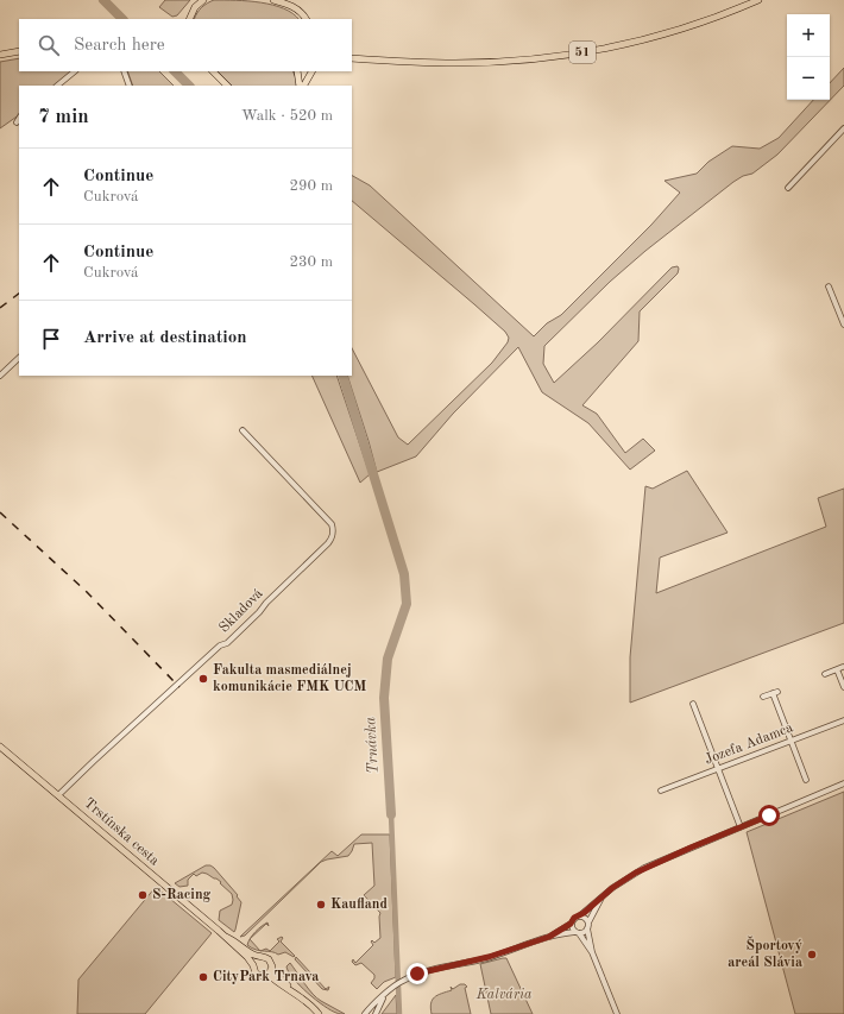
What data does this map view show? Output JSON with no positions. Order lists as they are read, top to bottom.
{
  "streets": {
    "main road": ["51", "Trstínska cesta"],
    "street": ["Skladová", "Jozefa Adamca"]
  },
  "crossings": [
    ["Skladová", "Trstínska cesta"]
  ],
  "water": ["Trnávka"],
  "parks": ["Kalvária"],
  "places": [
    "Fakulta masmediálnej komunikácie FMK UCM",
    "S-Racing",
    "Kaufland",
    "Športový areál Slávia",
    "CityPark Trnava"
  ],
  "page": {
    "map_buttons": ["+", "−"],
    "search": "Search here",
    "heading": ["7 min", "Walk · 520 m"],
    "list": [
      ["Continue", "Cukrová", "290 m"],
      ["Continue", "Cukrová", "230 m"],
      "Arrive at destination"
    ]
  }
}
